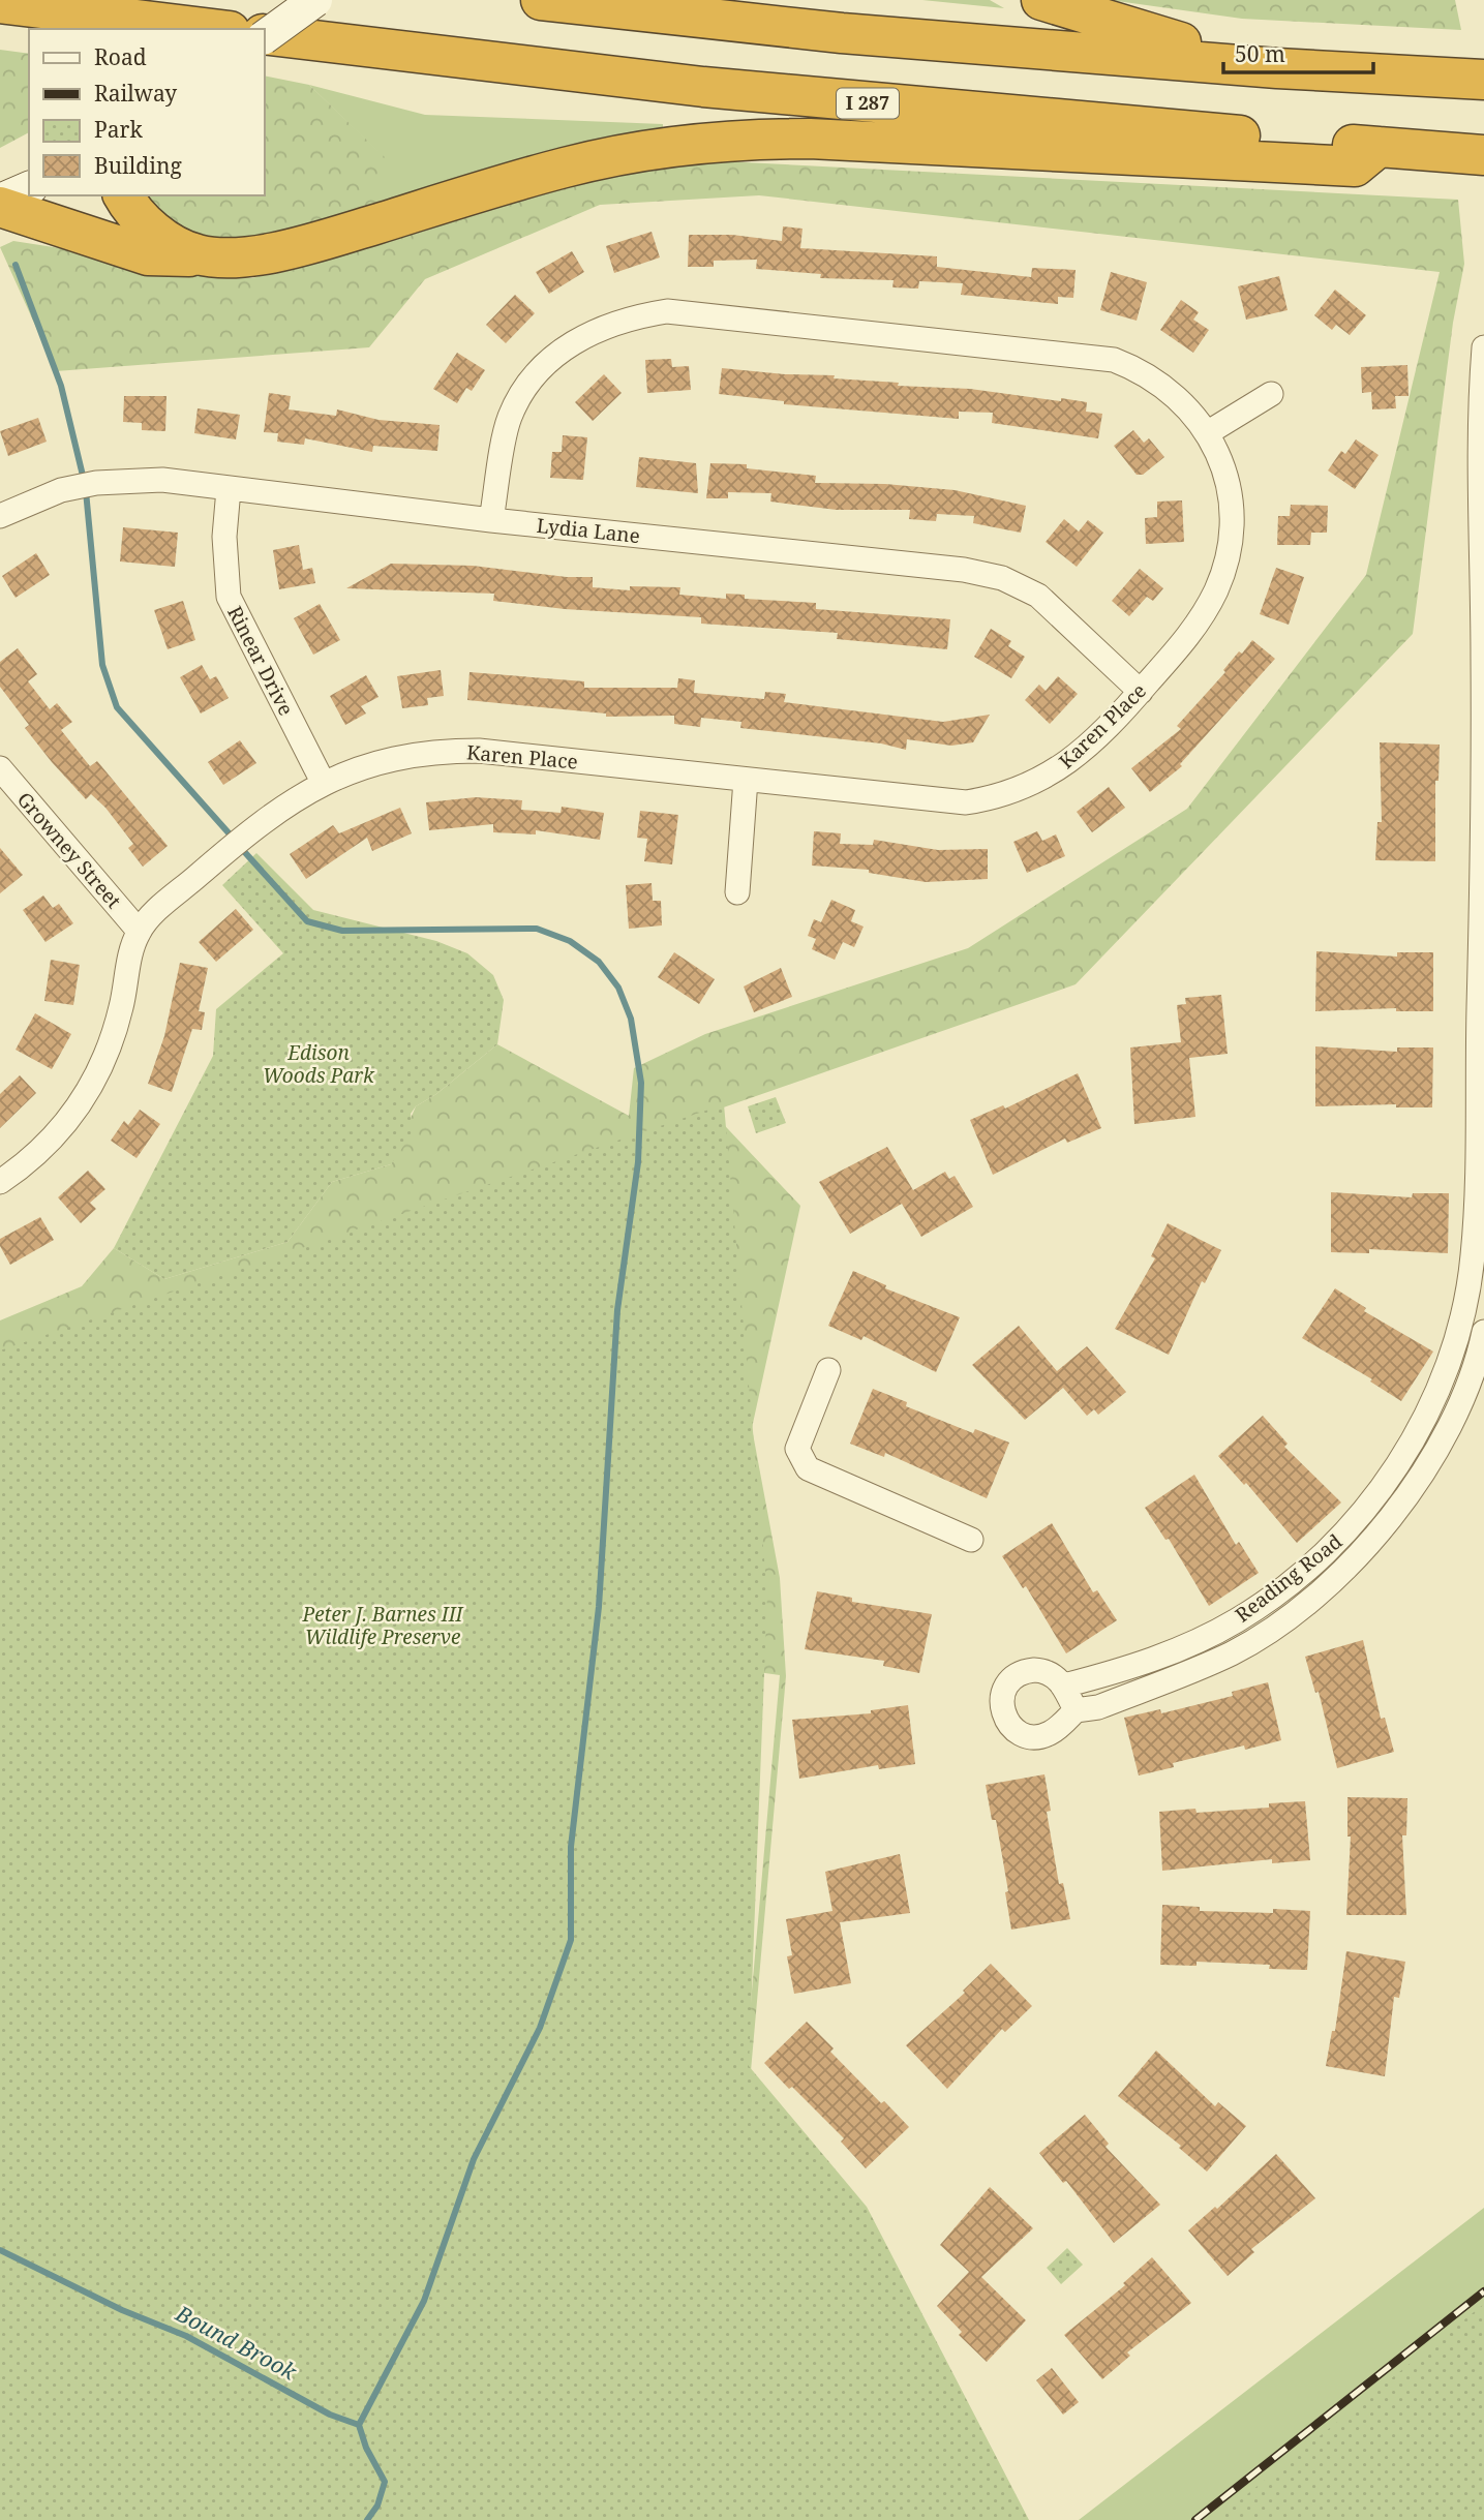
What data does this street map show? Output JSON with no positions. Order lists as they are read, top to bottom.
{
  "streets": {
    "highway": ["I 287"],
    "street": [
      "Lydia Lane",
      "Rinear Drive",
      "Karen Place",
      "Growney Street",
      "Reading Road"
    ]
  },
  "crossings": [
    ["Lydia Lane", "Rinear Drive"],
    ["Lydia Lane", "Karen Place"],
    ["Rinear Drive", "Karen Place"],
    ["Karen Place", "Growney Street"]
  ],
  "water": ["Bound Brook"],
  "parks": ["Edison Woods Park", "Peter J. Barnes III Wildlife Preserve"],
  "legend": [
    "Road",
    "Railway",
    "Park",
    "Building"
  ],
  "scale_bar": "50 m"
}
